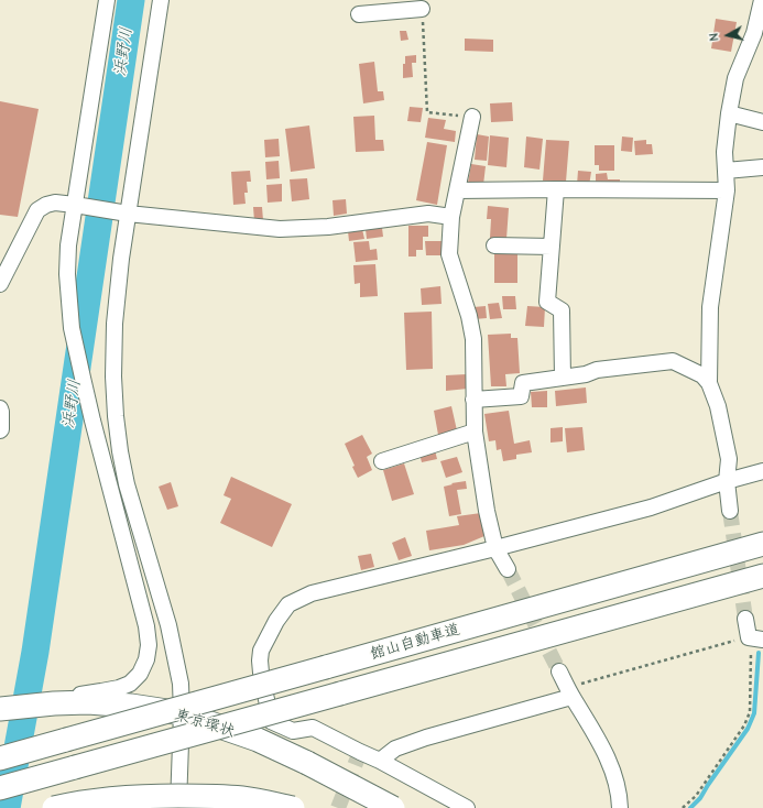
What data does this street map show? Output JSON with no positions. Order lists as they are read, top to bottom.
{
  "streets": {
    "highway": ["館山自動車道", "東京環状"]
  },
  "water": ["浜野川"],
  "north": "left"
}
